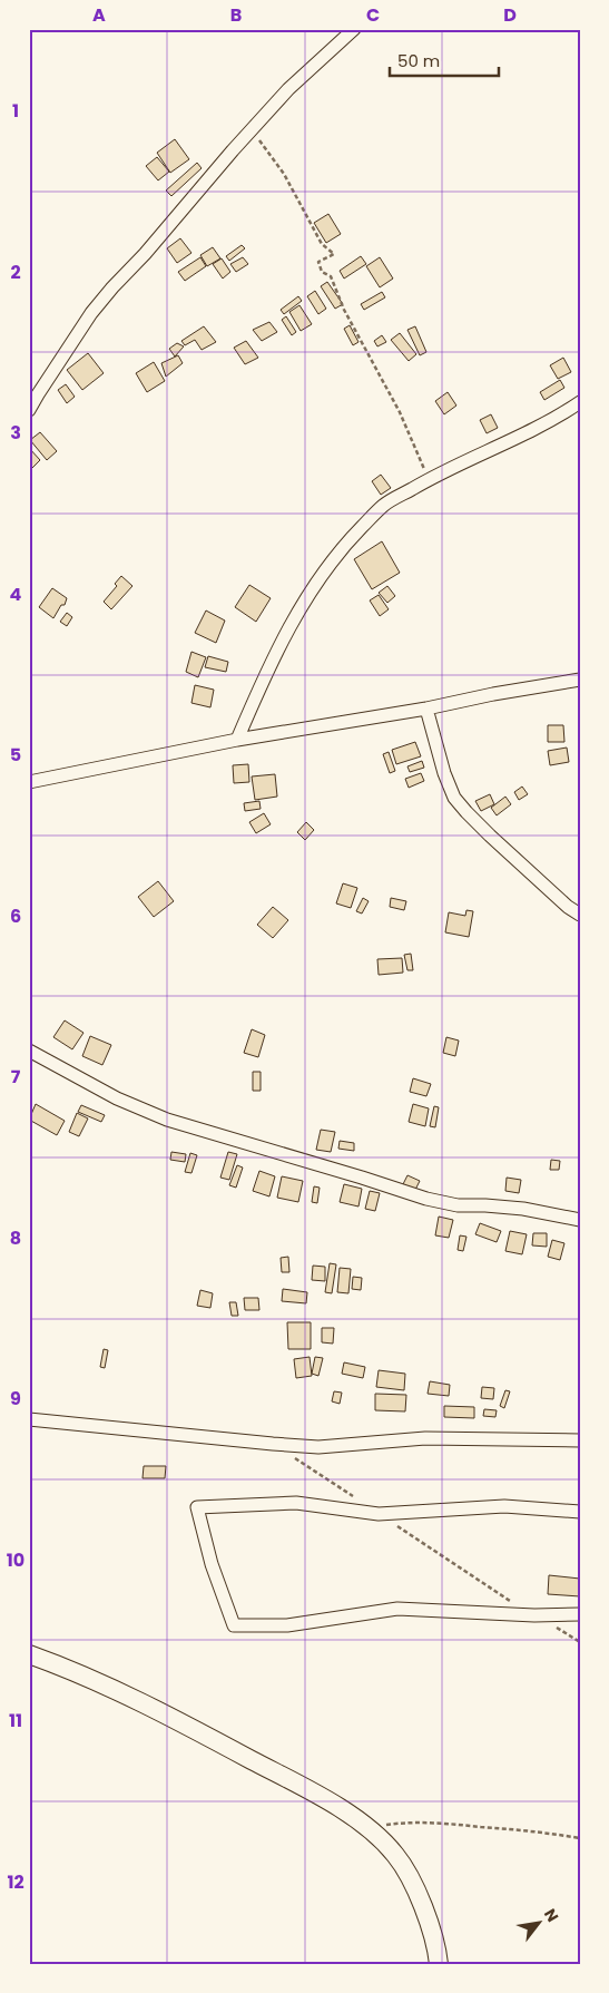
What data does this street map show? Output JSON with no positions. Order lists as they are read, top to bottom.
{
  "scale_bar": "50 m",
  "north": "top right",
  "grid": {
    "columns": [
      "A",
      "B",
      "C",
      "D"
    ],
    "rows": [
      "1",
      "2",
      "3",
      "4",
      "5",
      "6",
      "7",
      "8",
      "9",
      "10",
      "11",
      "12"
    ]
  }
}
